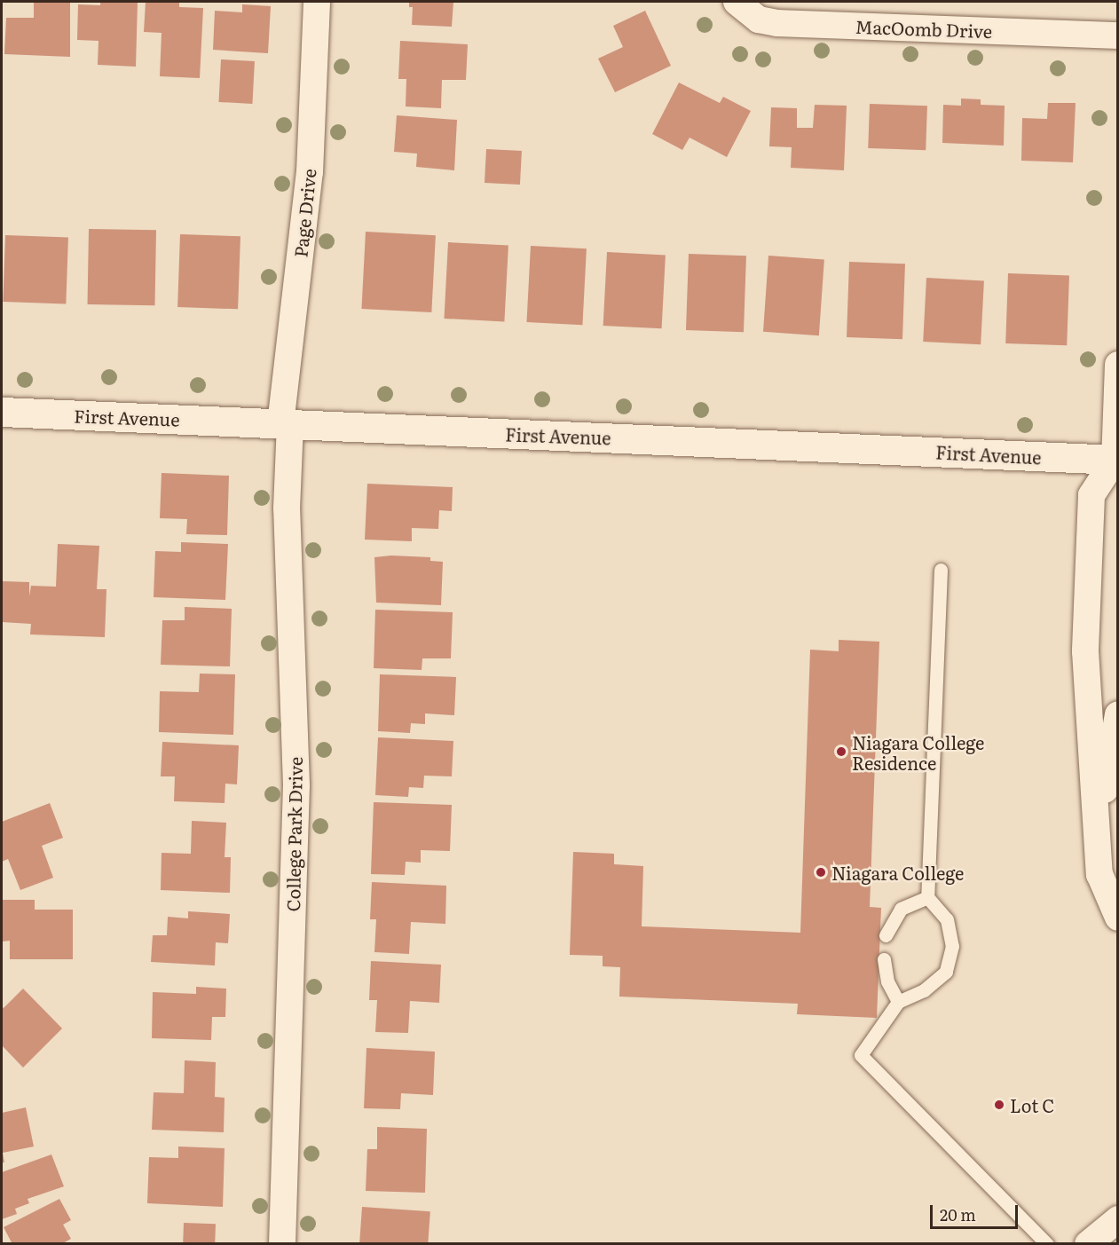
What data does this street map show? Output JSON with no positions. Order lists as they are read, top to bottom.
{
  "streets": {
    "street": [
      "MacOomb Drive",
      "Page Drive",
      "First Avenue",
      "College Park Drive"
    ]
  },
  "crossings": [
    ["Page Drive", "First Avenue"],
    ["Page Drive", "College Park Drive"],
    ["First Avenue", "College Park Drive"]
  ],
  "places": ["Niagara College Residence", "Niagara College", "Lot C"],
  "scale_bar": "20 m"
}
